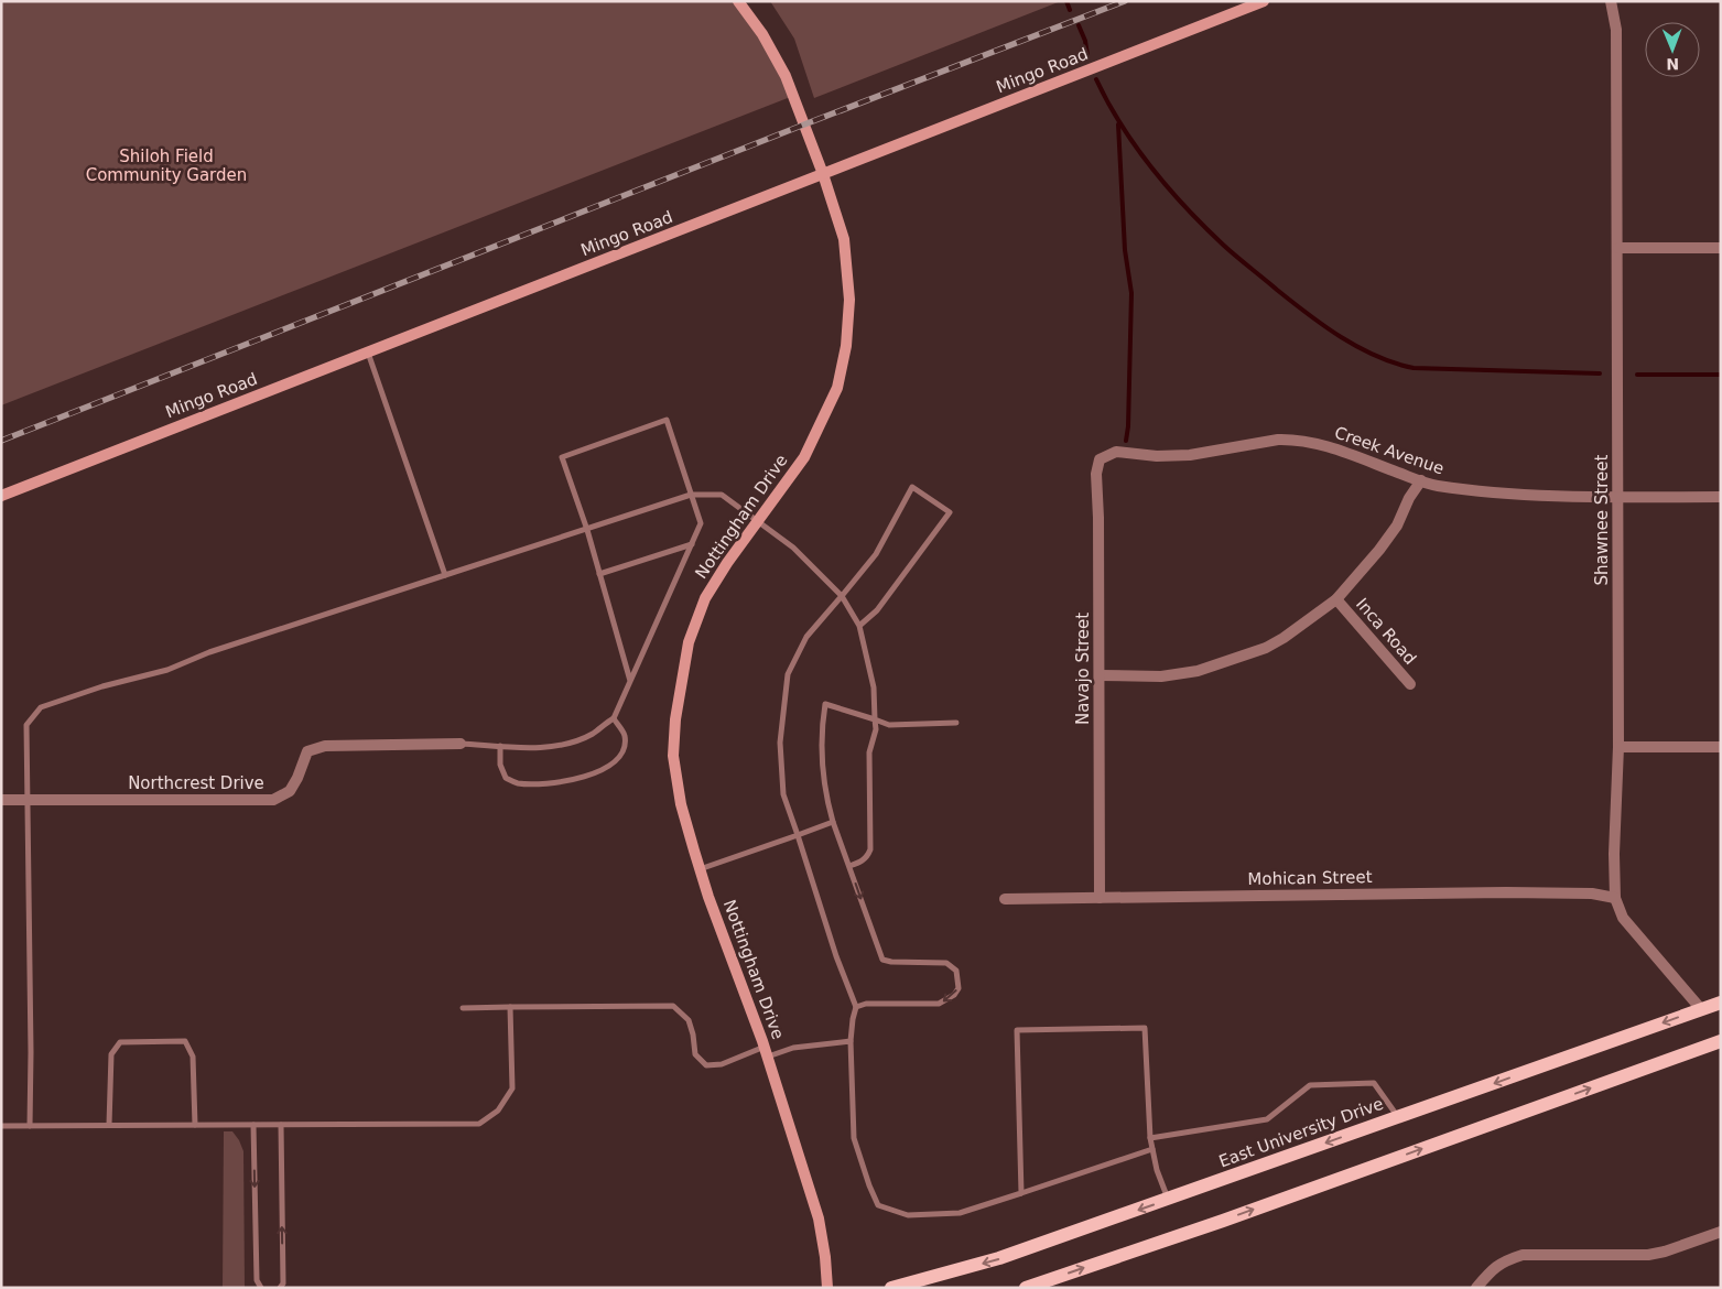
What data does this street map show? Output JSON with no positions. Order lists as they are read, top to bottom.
{
  "streets": {
    "main road": ["East University Drive"],
    "street": [
      "Mingo Road",
      "Creek Avenue",
      "Nottingham Drive",
      "Shawnee Street",
      "Inca Road",
      "Navajo Street",
      "Northcrest Drive",
      "Mohican Street"
    ]
  },
  "crossings": [
    ["Mingo Road", "Nottingham Drive"],
    ["Creek Avenue", "Shawnee Street"],
    ["Creek Avenue", "Navajo Street"],
    ["Shawnee Street", "Mohican Street"],
    ["Shawnee Street", "East University Drive"],
    ["Navajo Street", "Mohican Street"]
  ],
  "parks": ["Shiloh Field Community Garden"],
  "north": "bottom"
}
